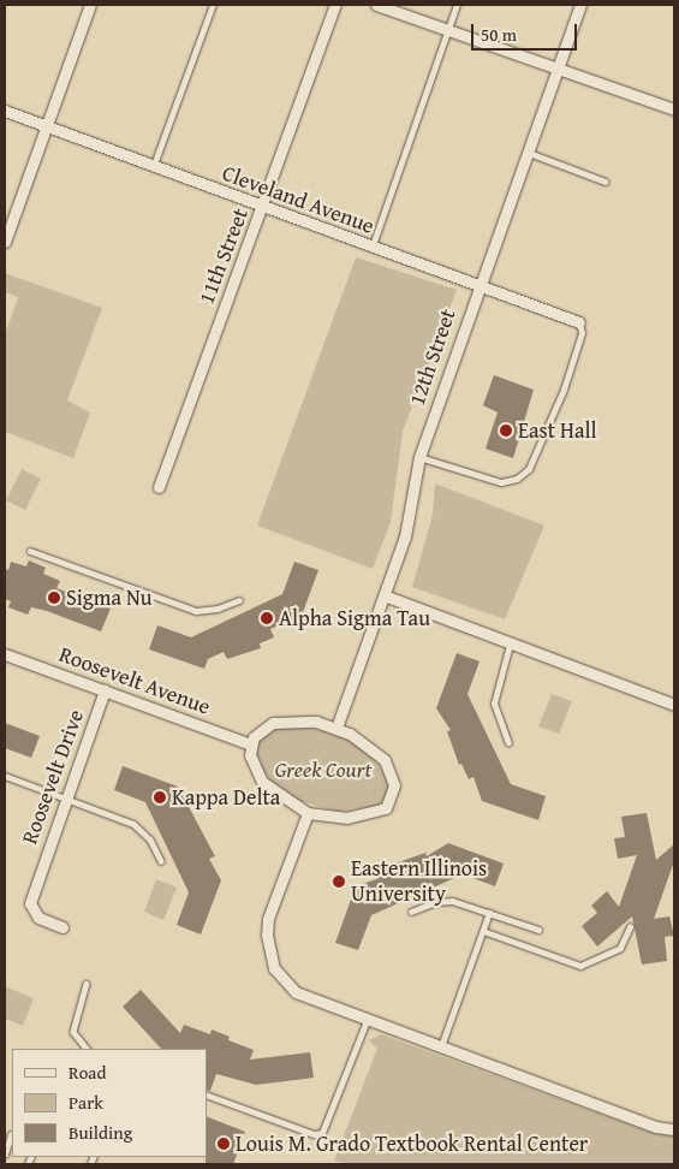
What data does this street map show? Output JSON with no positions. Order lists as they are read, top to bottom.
{
  "streets": {
    "street": [
      "Cleveland Avenue",
      "11th Street",
      "12th Street",
      "Roosevelt Avenue",
      "Roosevelt Drive"
    ]
  },
  "crossings": [
    ["Cleveland Avenue", "11th Street"],
    ["Cleveland Avenue", "12th Street"],
    ["12th Street", "Roosevelt Avenue"],
    ["Roosevelt Avenue", "Roosevelt Drive"]
  ],
  "parks": ["Greek Court"],
  "places": [
    "East Hall",
    "Sigma Nu",
    "Alpha Sigma Tau",
    "Kappa Delta",
    "Eastern Illinois University",
    "Louis M. Grado Textbook Rental Center"
  ],
  "legend": ["Road", "Park", "Building"],
  "scale_bar": "50 m"
}
